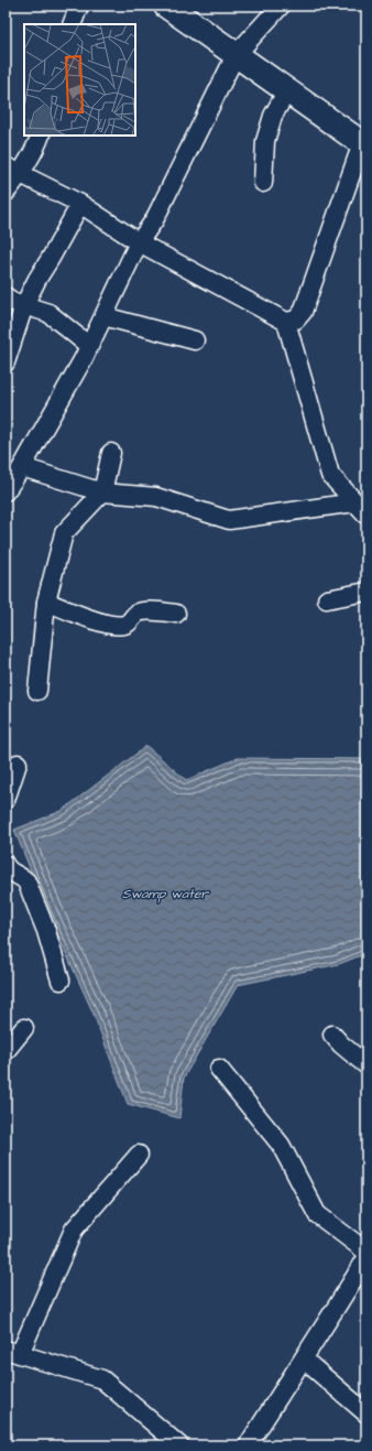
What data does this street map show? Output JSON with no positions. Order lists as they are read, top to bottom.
{
  "water": ["Swamp water"]
}
